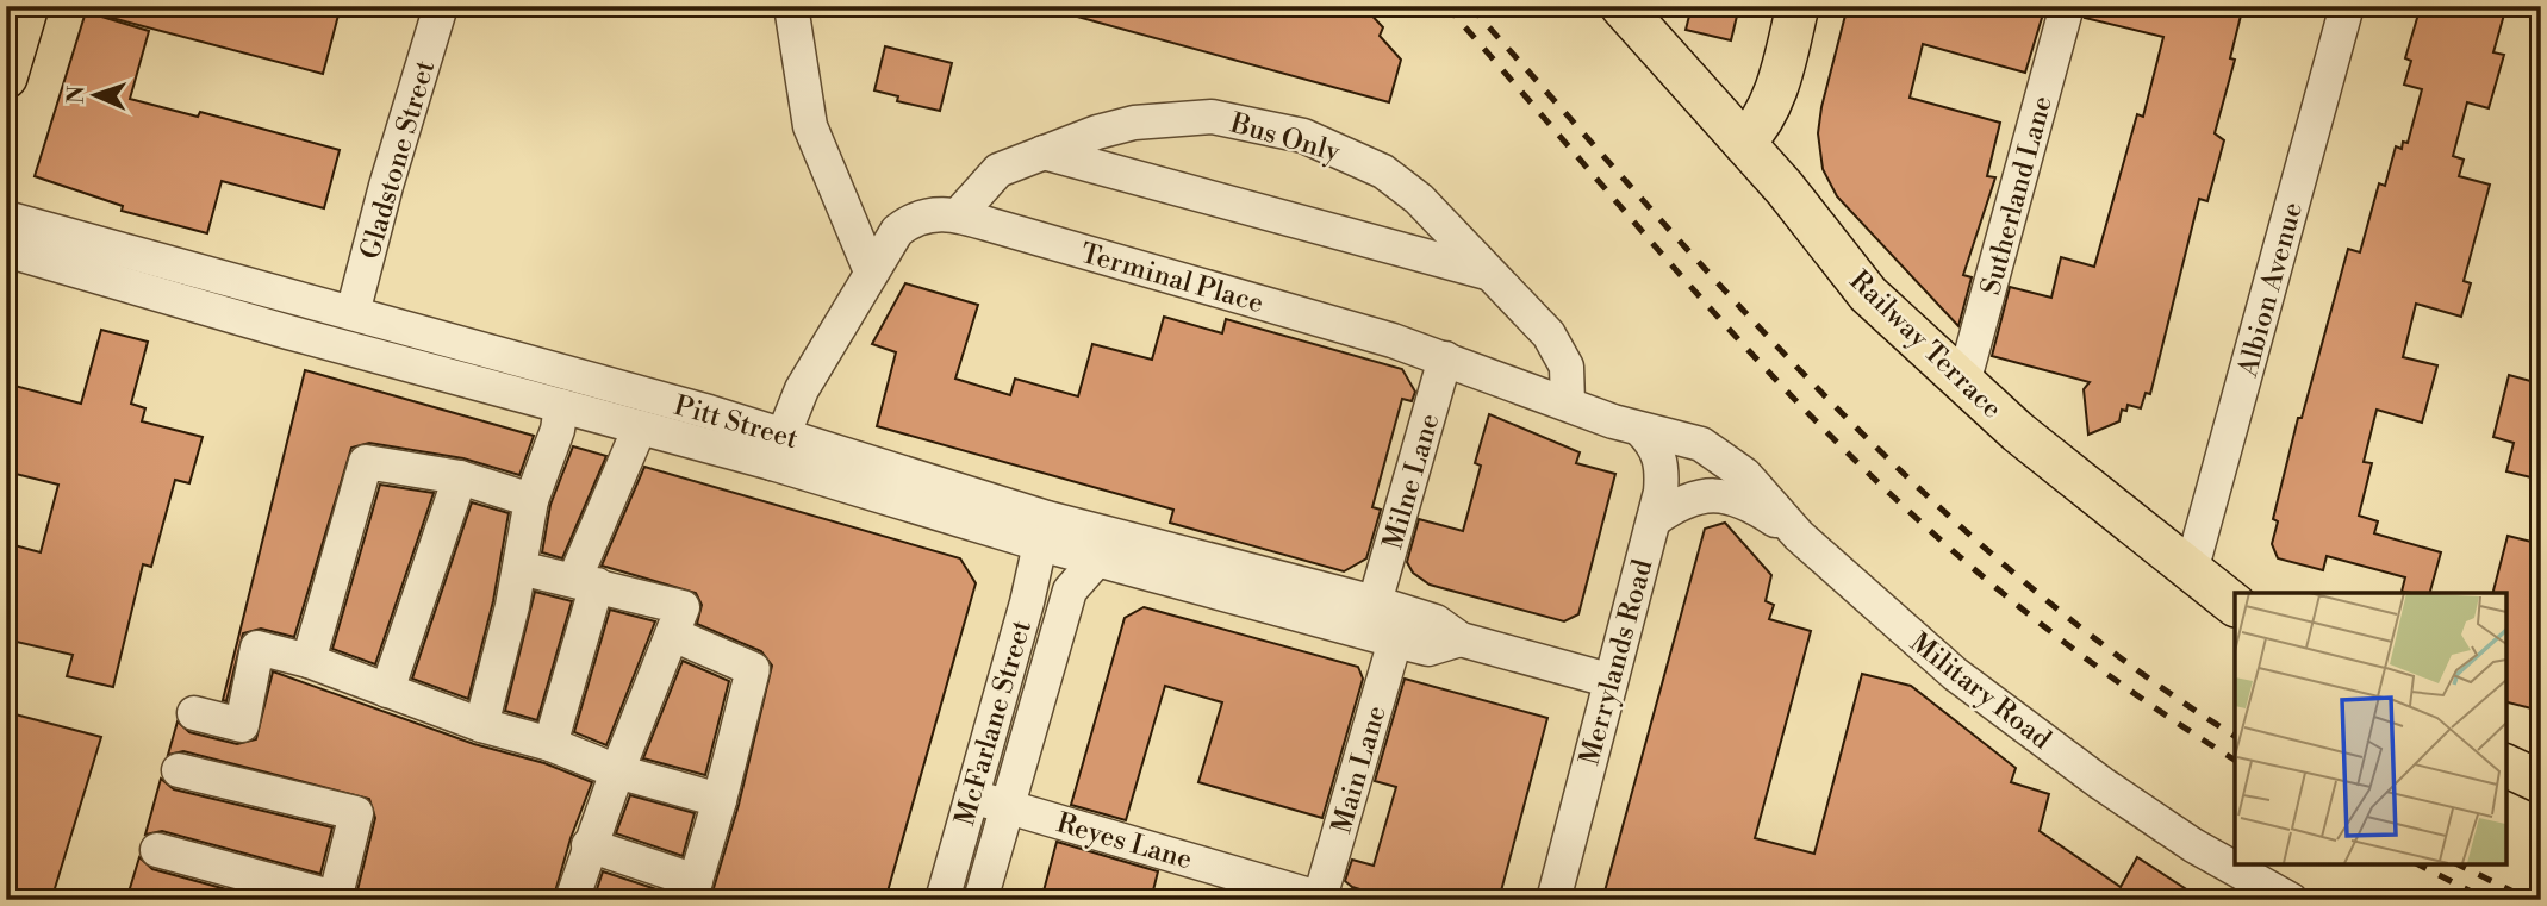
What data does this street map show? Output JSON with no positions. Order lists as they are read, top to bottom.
{
  "streets": {
    "main road": ["Railway Terrace"],
    "street": [
      "Bus Only",
      "Gladstone Street",
      "Sutherland Lane",
      "Terminal Place",
      "Albion Avenue",
      "Pitt Street",
      "Milne Lane",
      "Merrylands Road",
      "Military Road",
      "McFarlane Street",
      "Main Lane",
      "Reyes Lane"
    ]
  },
  "crossings": [
    ["Bus Only", "Terminal Place"],
    ["Gladstone Street", "Pitt Street"],
    ["Sutherland Lane", "Railway Terrace"],
    ["Terminal Place", "Pitt Street"],
    ["Terminal Place", "Milne Lane"],
    ["Terminal Place", "Merrylands Road"],
    ["Terminal Place", "Military Road"],
    ["Albion Avenue", "Railway Terrace"],
    ["Pitt Street", "Milne Lane"],
    ["Pitt Street", "Merrylands Road"],
    ["Pitt Street", "McFarlane Street"],
    ["Pitt Street", "Main Lane"],
    ["McFarlane Street", "Reyes Lane"],
    ["Main Lane", "Reyes Lane"]
  ],
  "north": "left"
}
